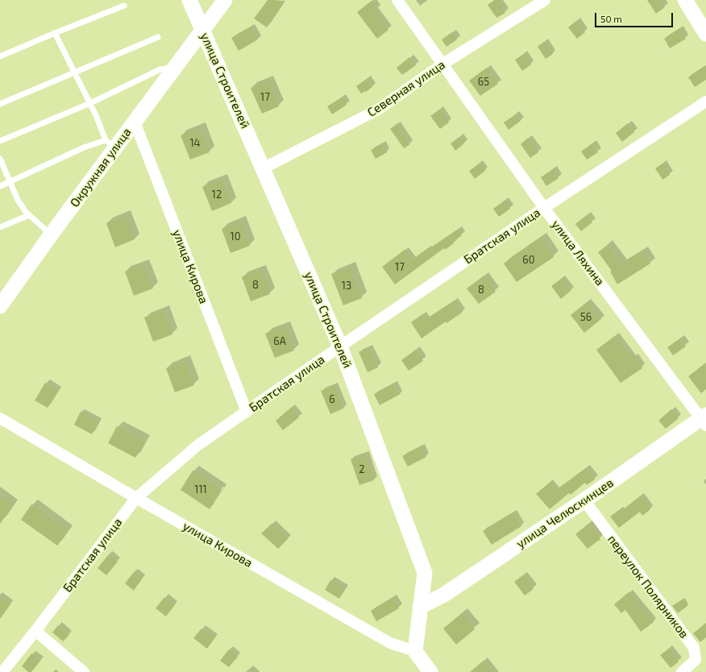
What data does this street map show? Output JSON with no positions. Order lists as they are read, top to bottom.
{
  "streets": {
    "street": [
      "улица Строителей",
      "Северная улица",
      "Окружная улица",
      "Братская улица",
      "улица Ляхина",
      "улица Кирова",
      "улица Челюскинцев",
      "переулок Полярников"
    ]
  },
  "crossings": [
    ["улица Строителей", "Северная улица"],
    ["улица Строителей", "Окружная улица"],
    ["улица Строителей", "Братская улица"],
    ["улица Строителей", "улица Кирова"],
    ["улица Строителей", "улица Челюскинцев"],
    ["Северная улица", "улица Ляхина"],
    ["Окружная улица", "улица Кирова"],
    ["Братская улица", "улица Ляхина"],
    ["Братская улица", "улица Кирова"],
    ["улица Ляхина", "улица Челюскинцев"],
    ["улица Челюскинцев", "переулок Полярников"]
  ],
  "house_numbers": [
    "65",
    "17",
    "14",
    "12",
    "10",
    "60",
    "17",
    "8",
    "13",
    "8",
    "56",
    "6А",
    "6",
    "2",
    "111"
  ],
  "scale_bar": "50 m"
}
